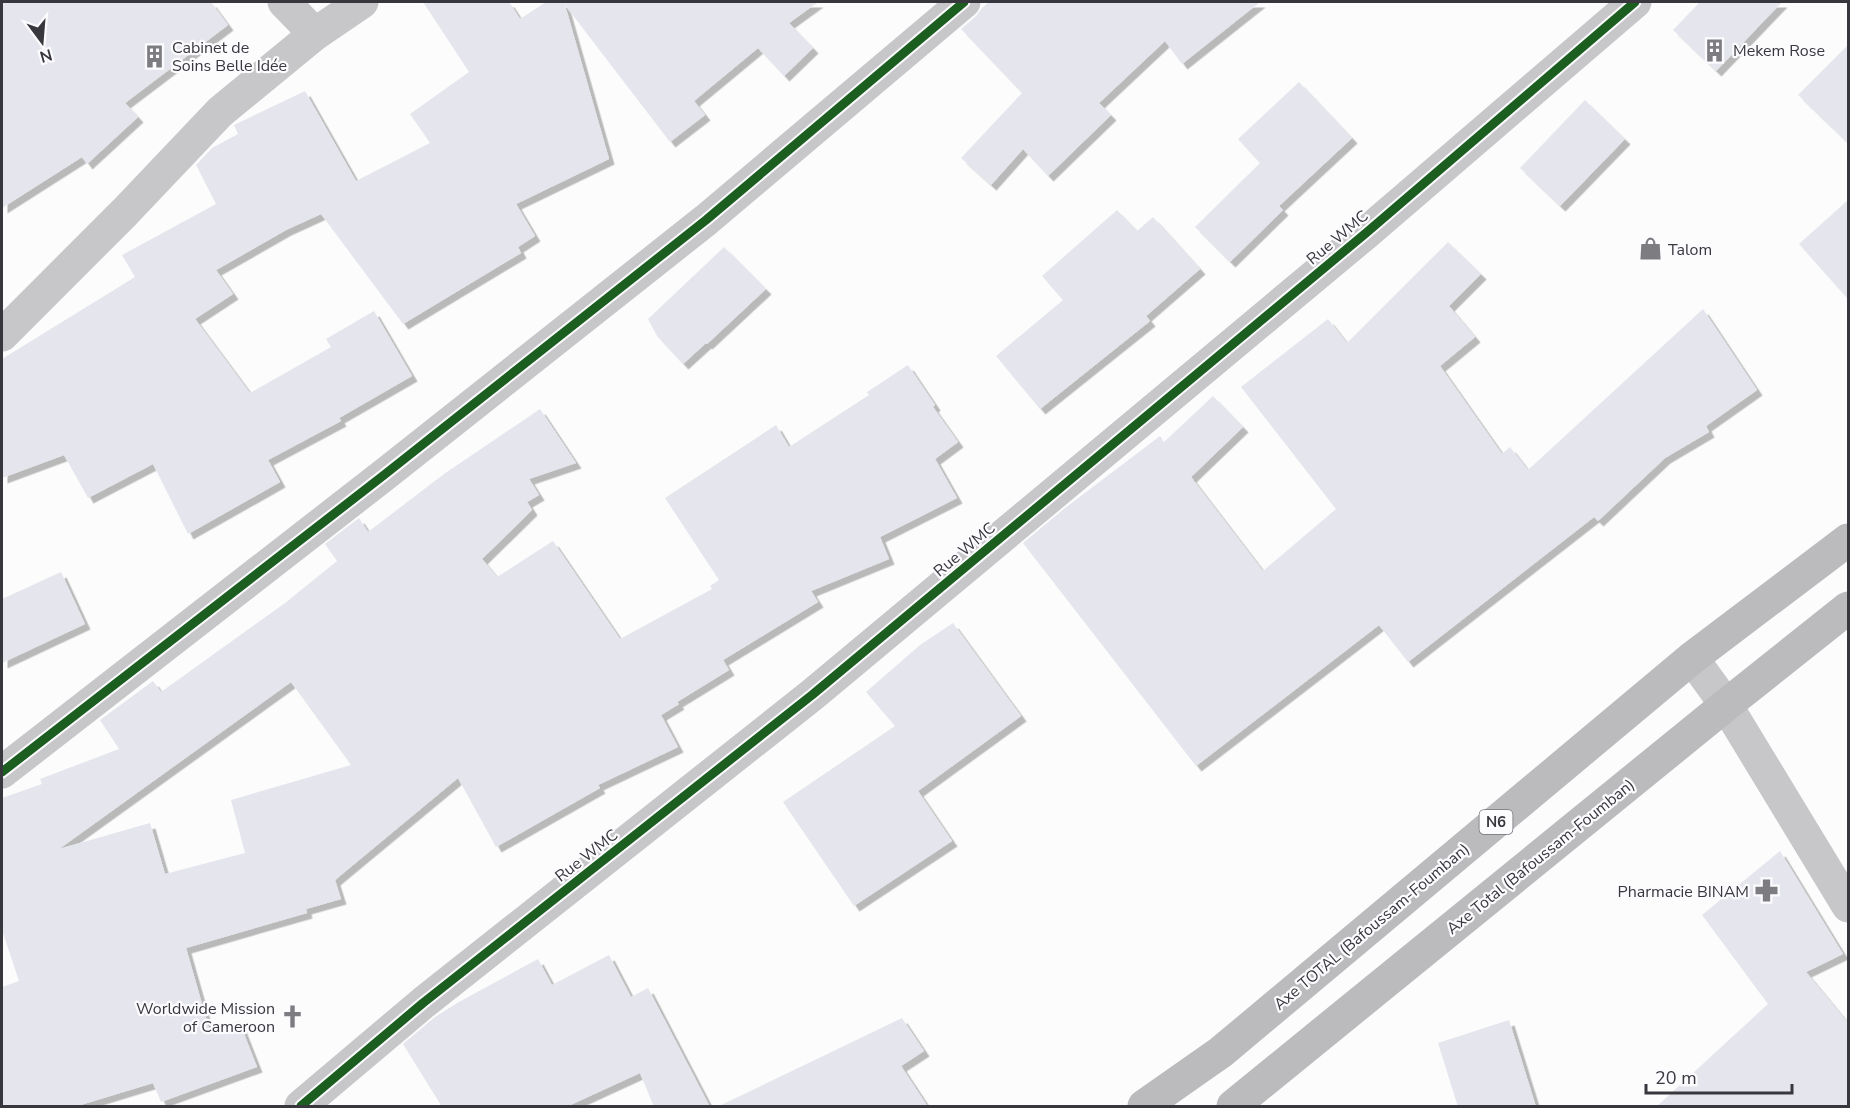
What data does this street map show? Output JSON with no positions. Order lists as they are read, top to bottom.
{
  "streets": {
    "highway": ["N6", "Axe Total (Bafoussam-Foumban)", "Axe TOTAL (Bafoussam-Foumban)"],
    "street": ["Rue WMC"]
  },
  "places": {
    "building": ["Mekem Rose", "Cabinet de Soins Belle Idée"],
    "shop": ["Talom"],
    "pharmacy": ["Pharmacie BINAM"],
    "church": ["Worldwide Mission of Cameroon"]
  },
  "scale_bar": "20 m",
  "north": "bottom"
}
